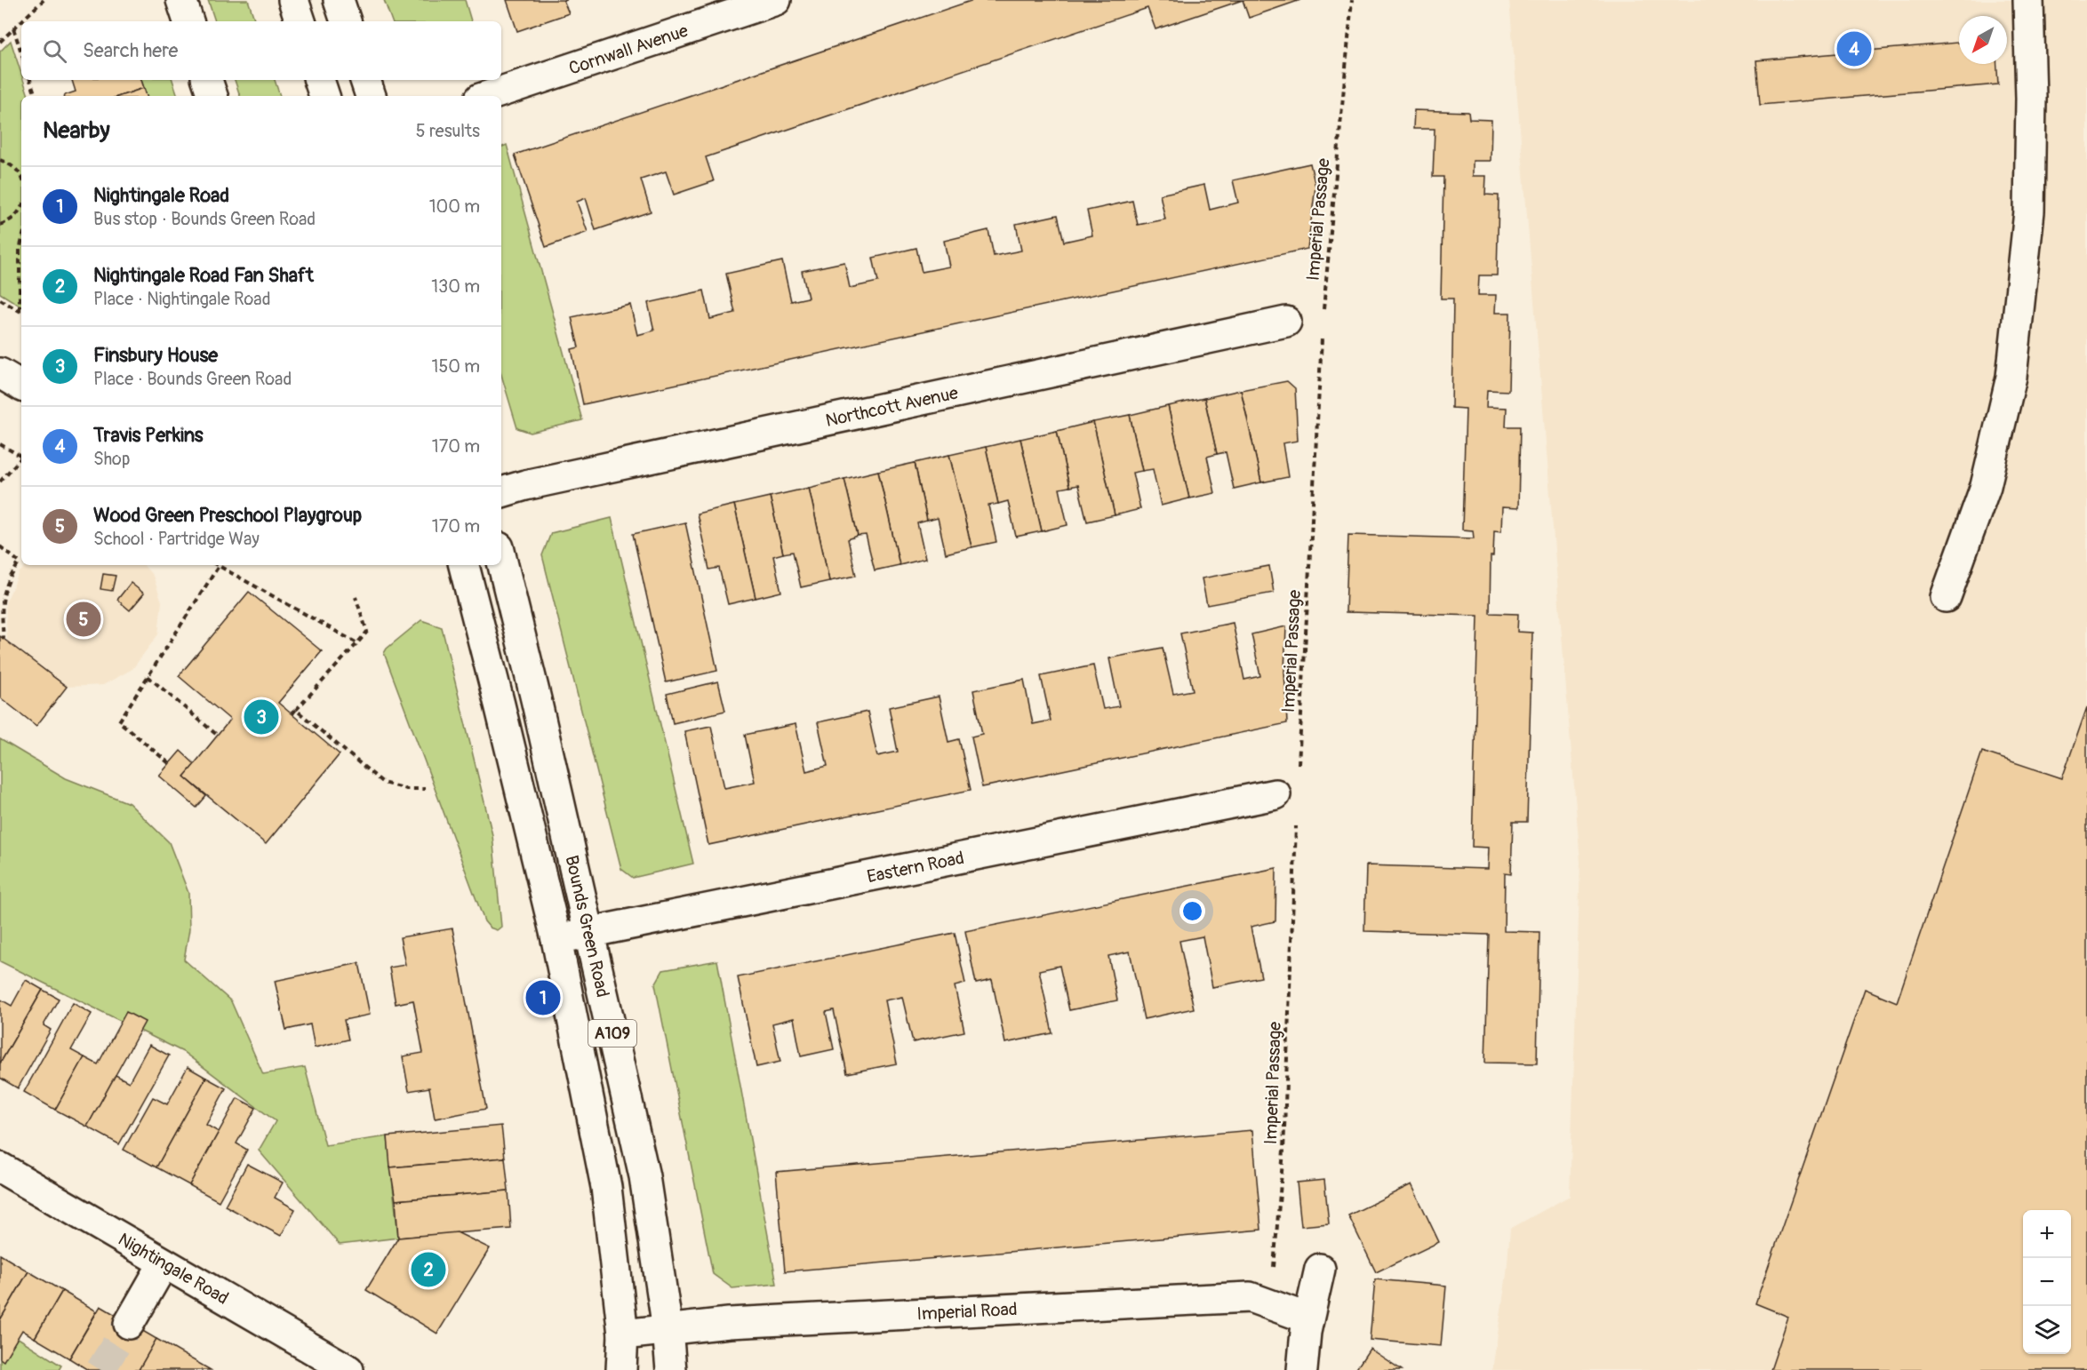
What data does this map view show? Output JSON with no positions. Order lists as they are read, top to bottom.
{
  "streets": {
    "street": [
      "Cornwall Avenue",
      "Northcott Avenue",
      "Eastern Road",
      "Bounds Green Road",
      "A109",
      "Nightingale Road",
      "Imperial Road"
    ],
    "path": ["Imperial Passage"]
  },
  "crossings": [
    ["Imperial Passage", "Imperial Road"],
    ["Eastern Road", "Bounds Green Road"],
    ["Bounds Green Road", "Imperial Road"]
  ],
  "north": "bottom left",
  "page": {
    "search": "Search here",
    "pins": [
      "4",
      "5",
      "3",
      "1",
      "2"
    ],
    "heading": ["Nearby", "5 results"],
    "list": [
      {
        "mark": "1",
        "name": "Nightingale Road",
        "note": "Bus stop · Bounds Green Road",
        "value": "100 m"
      },
      {
        "mark": "2",
        "name": "Nightingale Road Fan Shaft",
        "note": "Place · Nightingale Road",
        "value": "130 m"
      },
      {
        "mark": "3",
        "name": "Finsbury House",
        "note": "Place · Bounds Green Road",
        "value": "150 m"
      },
      {
        "mark": "4",
        "name": "Travis Perkins",
        "note": "Shop",
        "value": "170 m"
      },
      {
        "mark": "5",
        "name": "Wood Green Preschool Playgroup",
        "note": "School · Partridge Way",
        "value": "170 m"
      }
    ],
    "map_buttons": ["+", "−"]
  }
}
